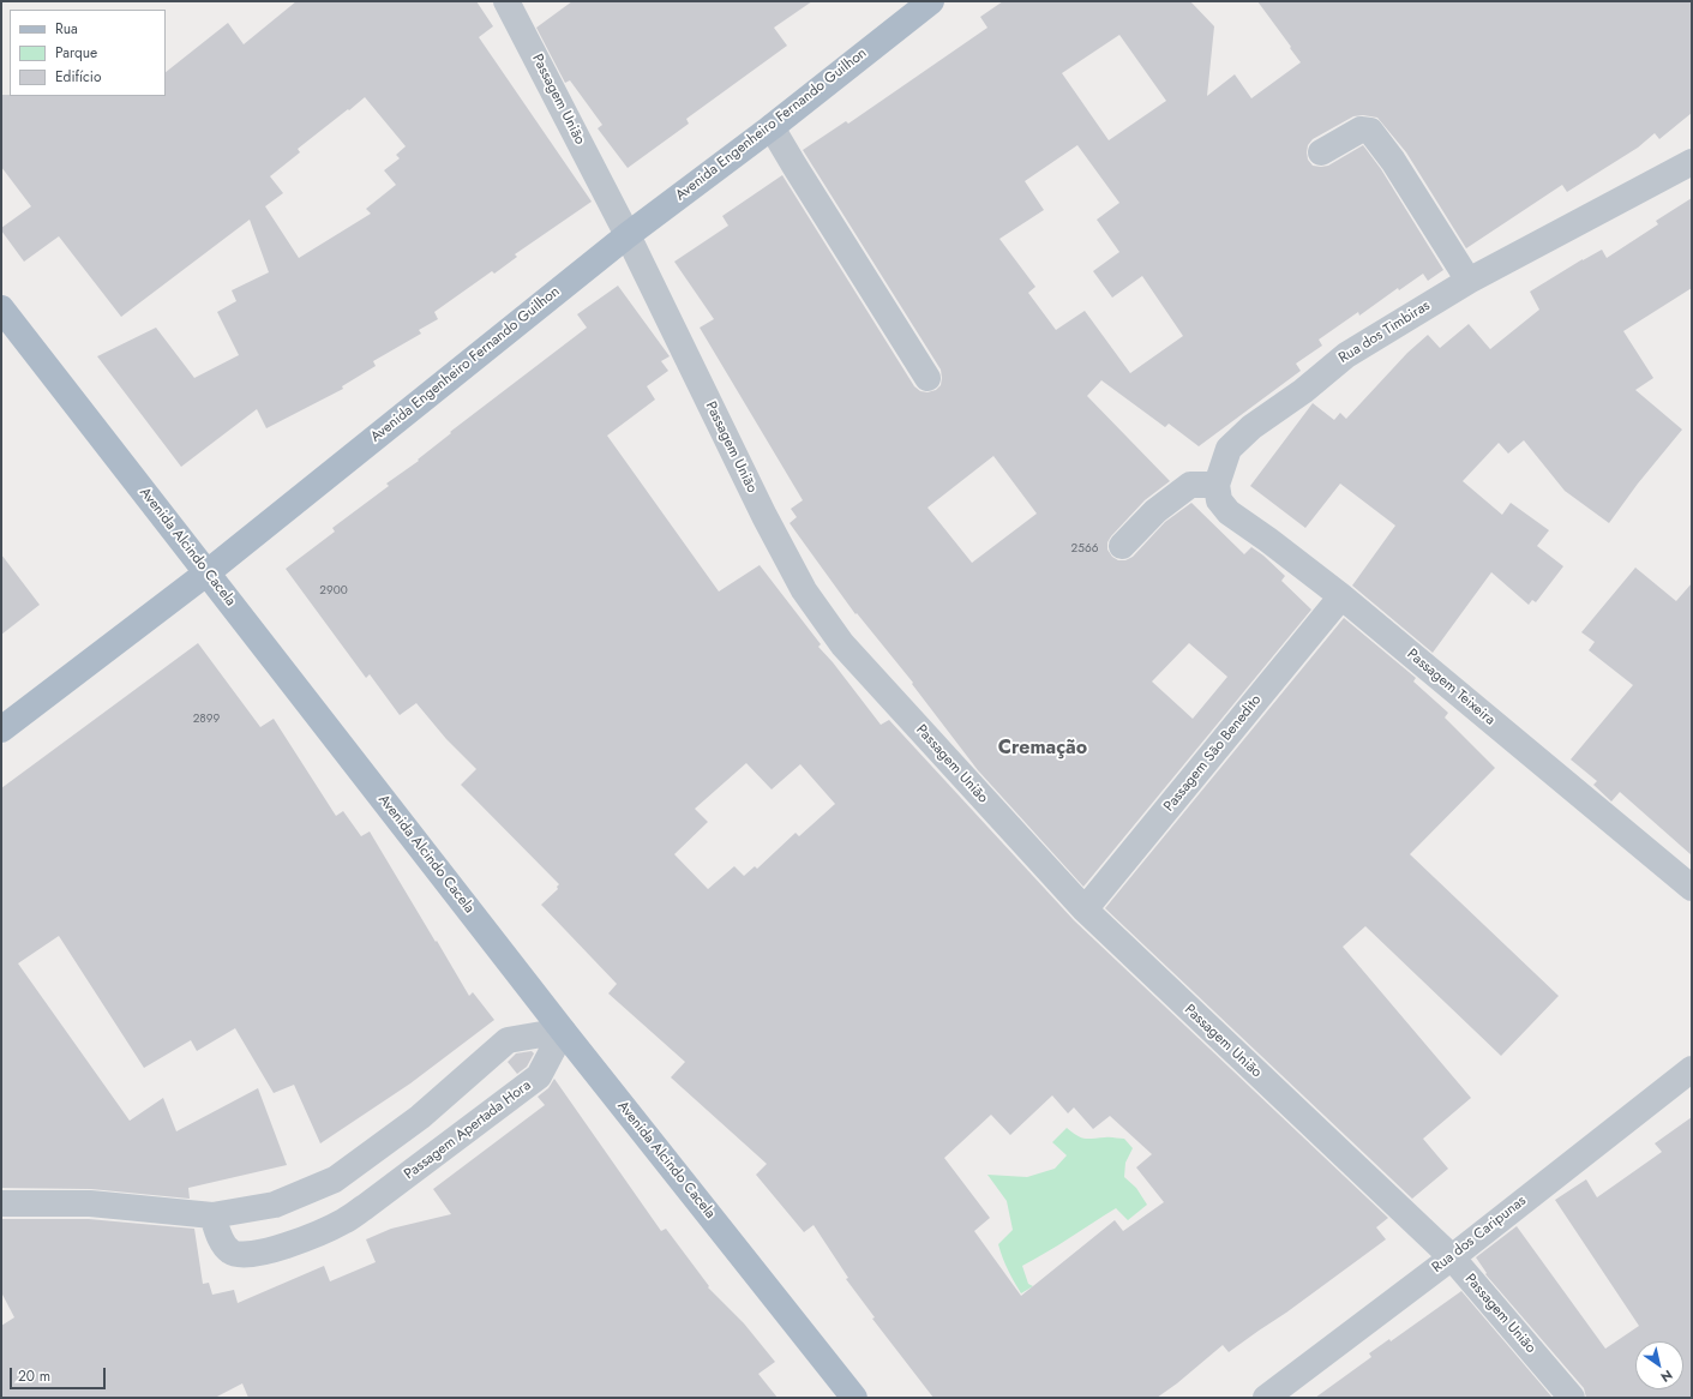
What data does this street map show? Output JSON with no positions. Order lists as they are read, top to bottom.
{
  "streets": {
    "main road": ["Avenida Engenheiro Fernando Guilhon", "Avenida Alcindo Cacela"],
    "street": [
      "Passagem União",
      "Rua dos Timbiras",
      "Passagem Teixeira",
      "Passagem São Benedito",
      "Passagem Apertada Hora",
      "Rua dos Caripunas"
    ]
  },
  "crossings": [
    ["Passagem União", "Avenida Engenheiro Fernando Guilhon"],
    ["Passagem União", "Passagem São Benedito"],
    ["Passagem União", "Rua dos Caripunas"],
    ["Avenida Engenheiro Fernando Guilhon", "Avenida Alcindo Cacela"],
    ["Rua dos Timbiras", "Passagem Teixeira"],
    ["Avenida Alcindo Cacela", "Passagem Apertada Hora"],
    ["Passagem Teixeira", "Passagem São Benedito"]
  ],
  "districts": ["Cremação"],
  "house_numbers": ["2566", "2900", "2899"],
  "legend": ["Rua", "Parque", "Edifício"],
  "scale_bar": "20 m",
  "north": "bottom right"
}
